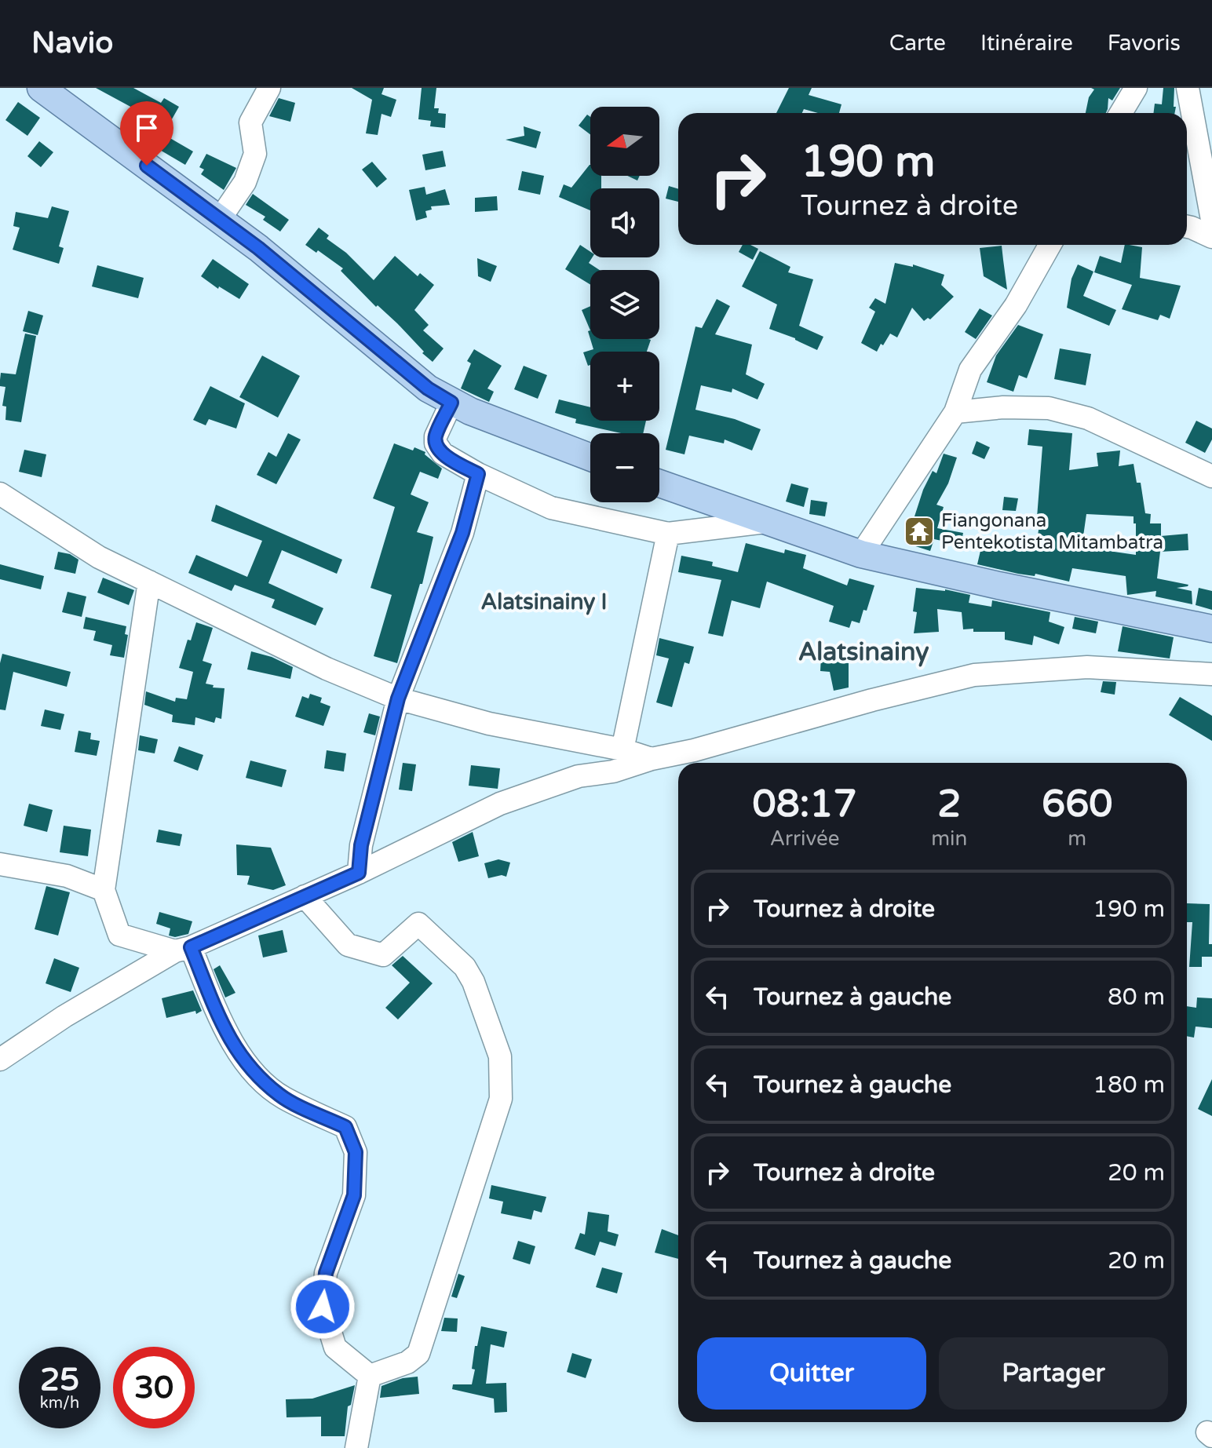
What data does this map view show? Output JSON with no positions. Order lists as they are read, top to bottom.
{
  "districts": ["Alatsinainy I", "Alatsinainy"],
  "places": {
    "temple": ["Fiangonana Pentekotista Mitambatra"]
  },
  "north": "left",
  "page": {
    "header": "Navio",
    "nav": ["Carte", "Itinéraire", "Favoris"],
    "map_buttons": ["+", "−"],
    "turn": ["190 m", "Tournez à droite"],
    "eta": [
      "08:17",
      "Arrivée",
      "2",
      "min",
      "660",
      "m"
    ],
    "list": [
      {
        "name": "Tournez à droite",
        "value": "190 m"
      },
      {
        "name": "Tournez à gauche",
        "value": "80 m"
      },
      {
        "name": "Tournez à gauche",
        "value": "180 m"
      },
      {
        "name": "Tournez à droite",
        "value": "20 m"
      },
      {
        "name": "Tournez à gauche",
        "value": "20 m"
      }
    ],
    "buttons": ["Quitter", "Partager"],
    "speed": "25 km/h",
    "limit": "30"
  }
}
